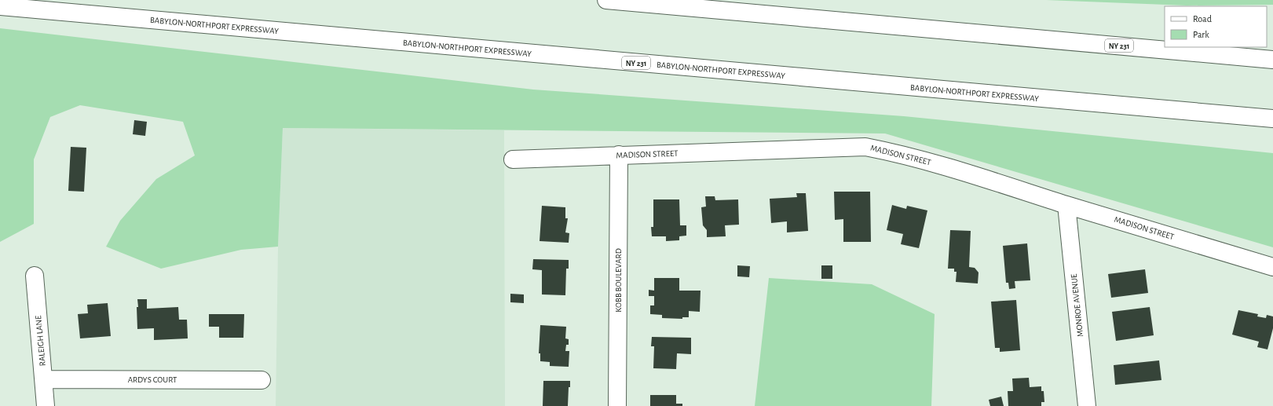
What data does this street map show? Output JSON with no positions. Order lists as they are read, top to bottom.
{
  "streets": {
    "main road": [
      "BABYLON-NORTHPORT EXPRESSWAY",
      "NY 231",
      "MADISON STREET",
      "KOBB BOULEVARD",
      "MONROE AVENUE",
      "RALEIGH LANE",
      "ARDYS COURT"
    ]
  },
  "crossings": [
    ["MADISON STREET", "KOBB BOULEVARD"],
    ["MADISON STREET", "MONROE AVENUE"],
    ["RALEIGH LANE", "ARDYS COURT"]
  ],
  "legend": ["Road", "Park"]
}
